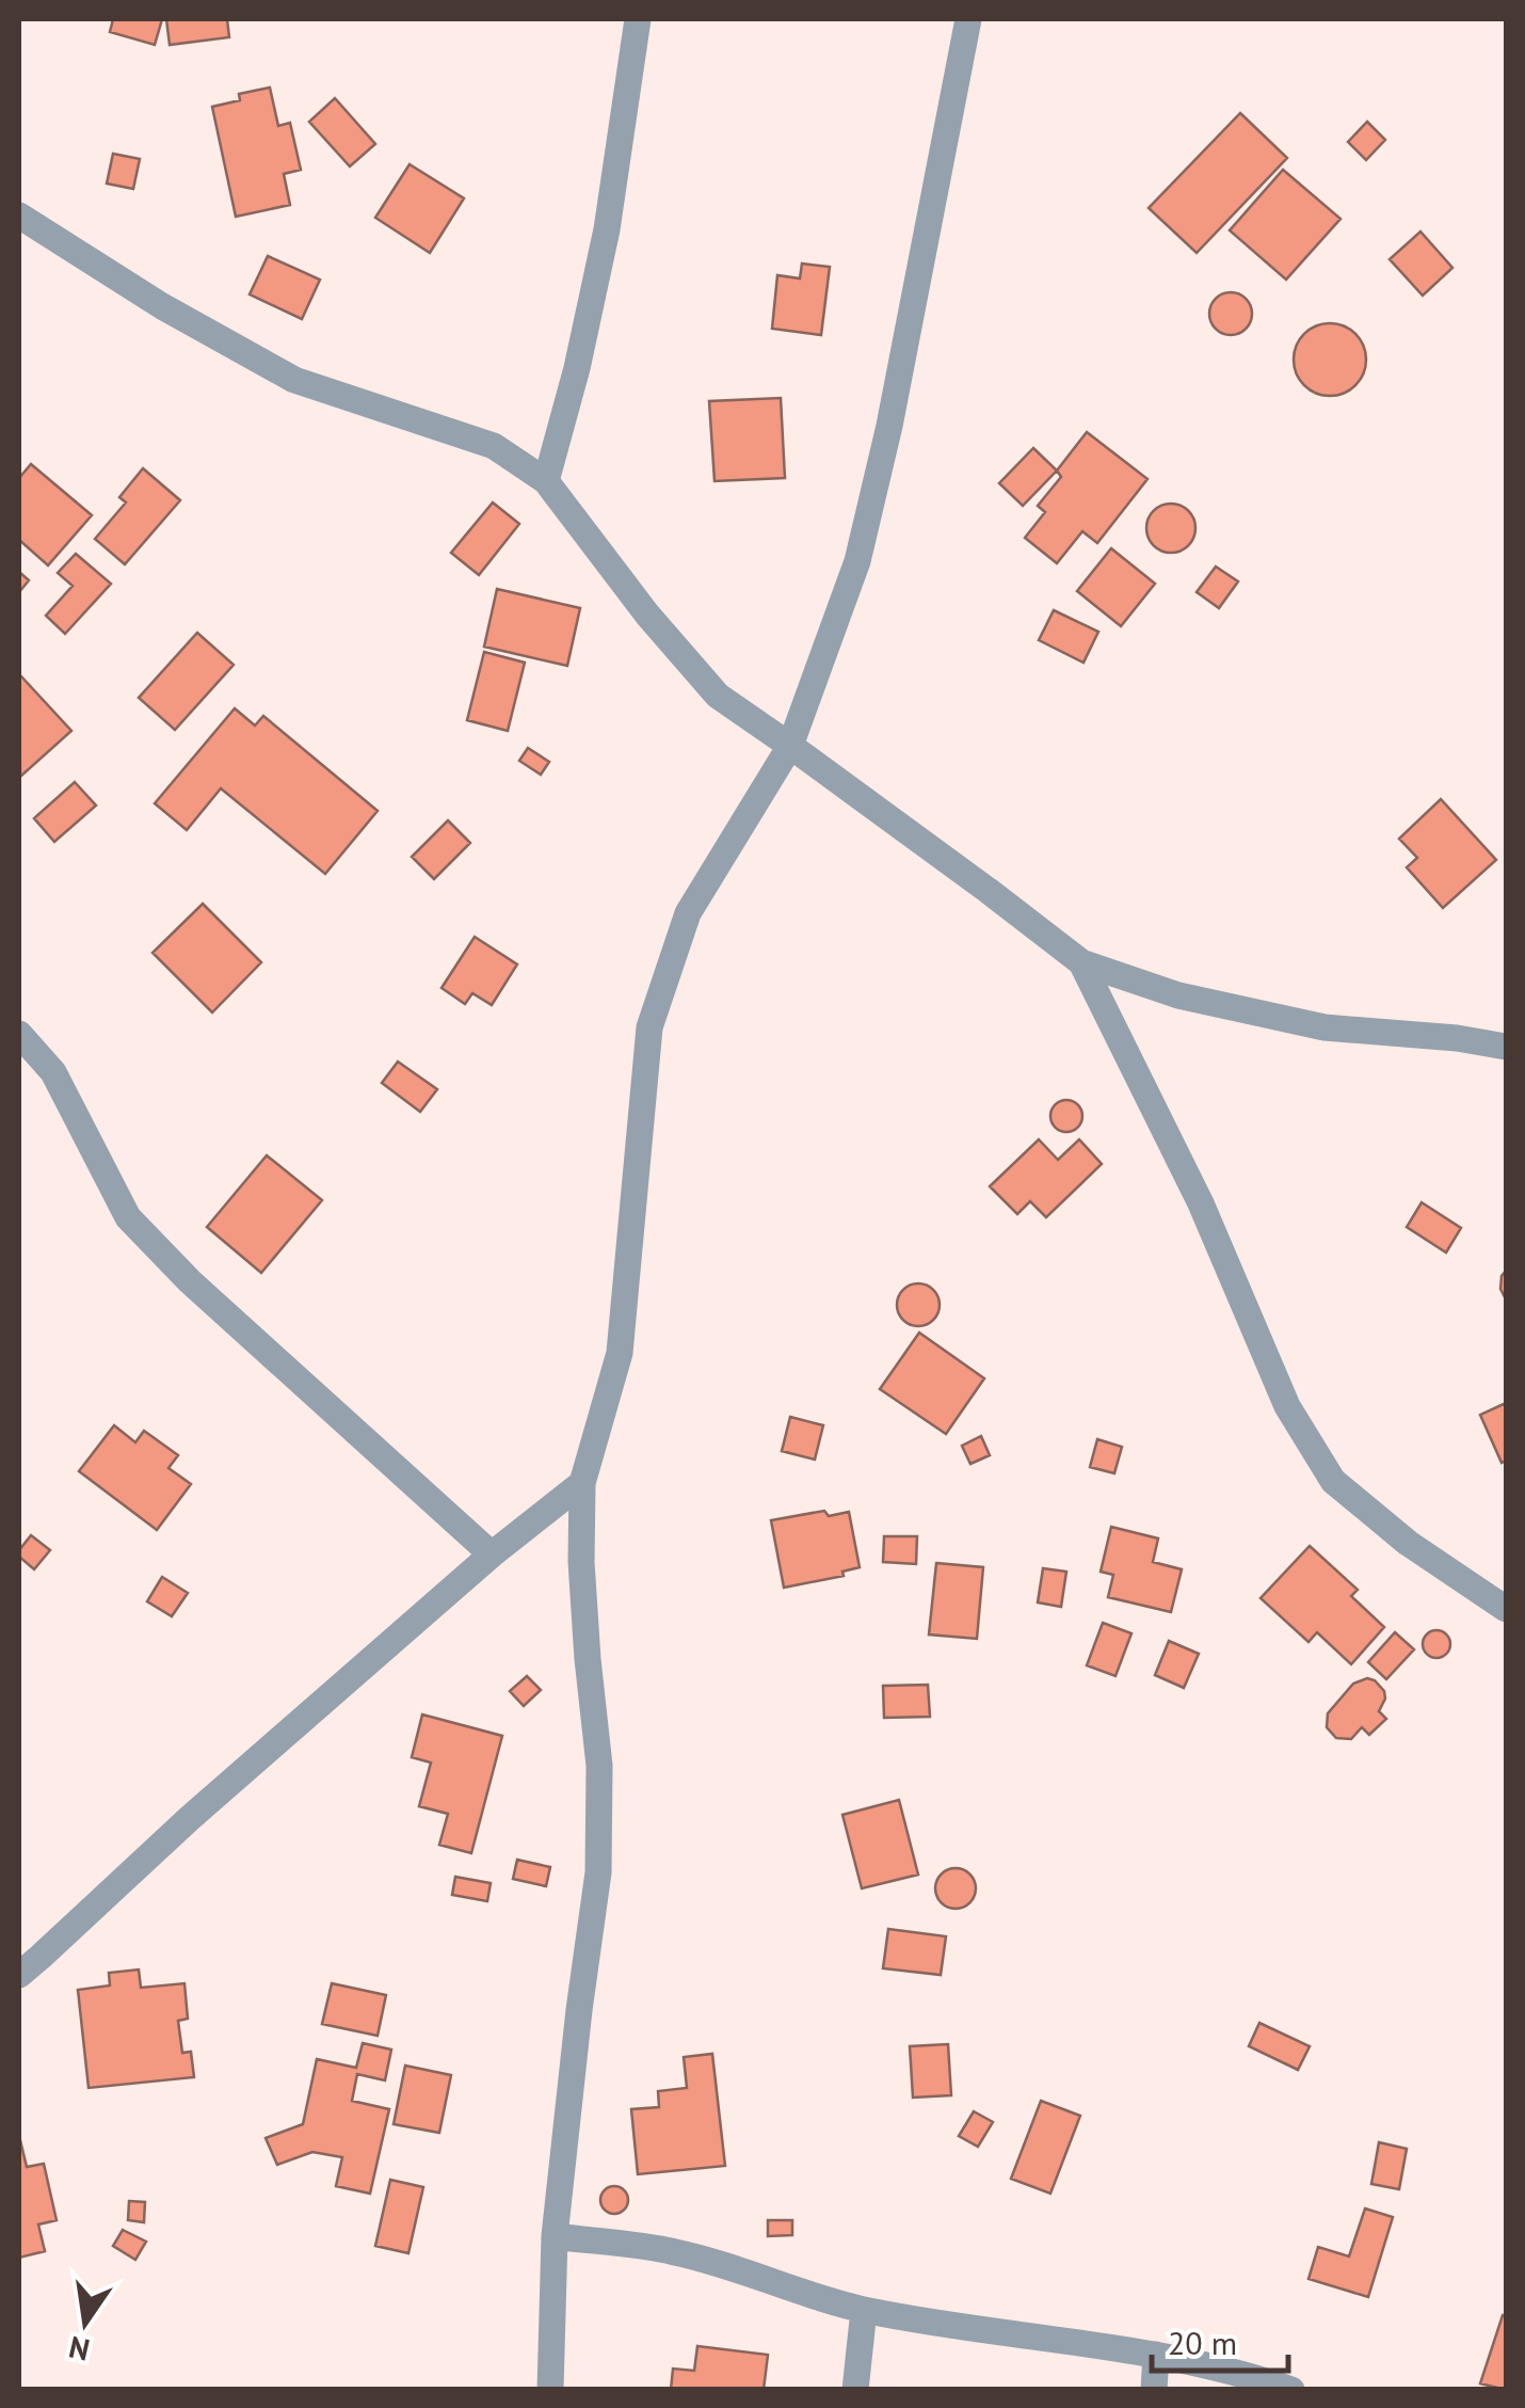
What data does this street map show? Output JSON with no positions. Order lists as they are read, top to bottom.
{
  "scale_bar": "20 m",
  "north": "bottom"
}
